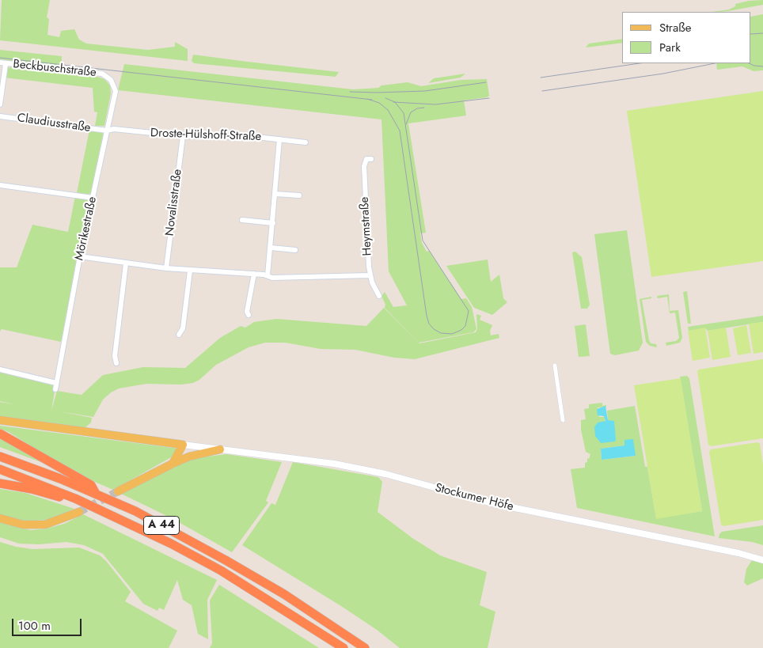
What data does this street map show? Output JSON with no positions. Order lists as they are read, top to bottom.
{
  "streets": {
    "highway": ["A 44"],
    "street": [
      "Beckbuschstraße",
      "Claudiusstraße",
      "Droste-Hülshoff-Straße",
      "Novalisstraße",
      "Heymstraße",
      "Mörikestraße",
      "Stockumer Höfe"
    ]
  },
  "crossings": [
    ["Beckbuschstraße", "Mörikestraße"],
    ["Claudiusstraße", "Droste-Hülshoff-Straße"],
    ["Claudiusstraße", "Mörikestraße"],
    ["Droste-Hülshoff-Straße", "Novalisstraße"],
    ["Droste-Hülshoff-Straße", "Mörikestraße"]
  ],
  "legend": ["Straße", "Park"],
  "scale_bar": "100 m"
}
